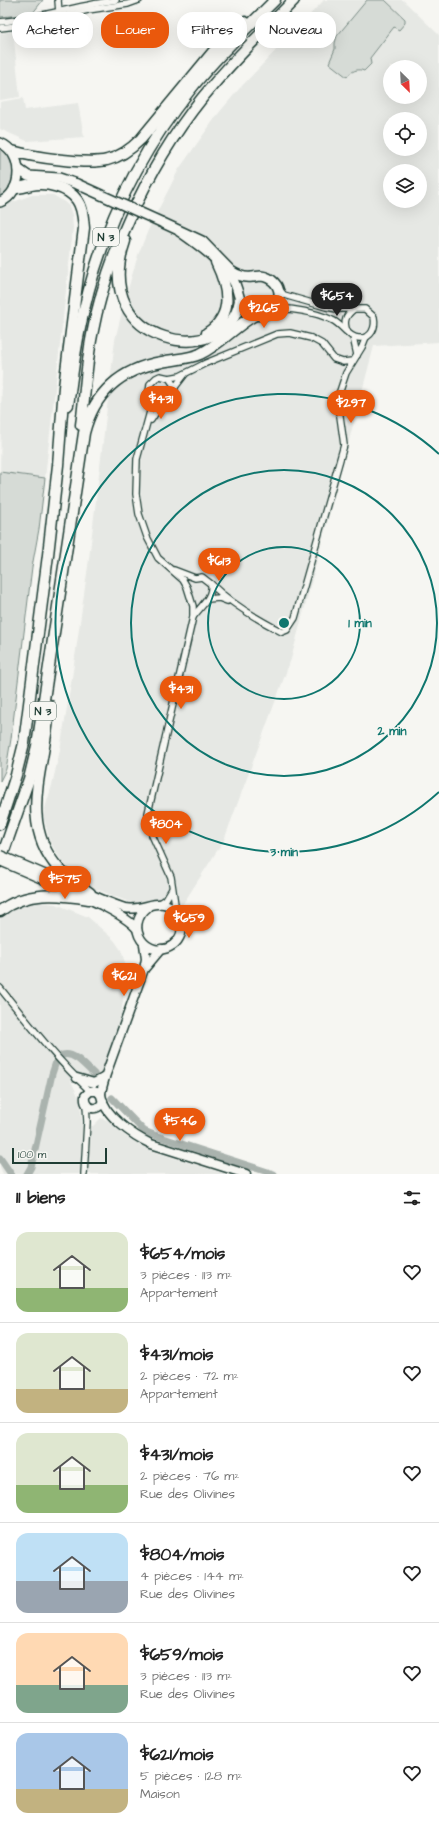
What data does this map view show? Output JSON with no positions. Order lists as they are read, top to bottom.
{
  "streets": {
    "highway": ["N 3"]
  },
  "scale_bar": "100 m",
  "north": "bottom right",
  "page": {
    "chip": [
      "Acheter",
      "Louer",
      "Filtres",
      "Nouveau"
    ],
    "price": [
      "$654",
      "$265",
      "$431",
      "$297",
      "$613",
      "$431",
      "$804",
      "$575",
      "$659",
      "$621",
      "$546"
    ],
    "scale": "100 m",
    "heading": "11 biens",
    "list": [
      {
        "name": "$654/mois",
        "note": "3 pièces · 113 m² · Appartement"
      },
      {
        "name": "$431/mois",
        "note": "2 pièces · 72 m² · Appartement"
      },
      {
        "name": "$431/mois",
        "note": "2 pièces · 76 m² · Rue des Olivines"
      },
      {
        "name": "$804/mois",
        "note": "4 pièces · 144 m² · Rue des Olivines"
      },
      {
        "name": "$659/mois",
        "note": "3 pièces · 113 m² · Rue des Olivines"
      },
      {
        "name": "$621/mois",
        "note": "5 pièces · 128 m² · Maison"
      }
    ]
  },
  "rings": ["1 min", "2 min", "3 min"]
}
